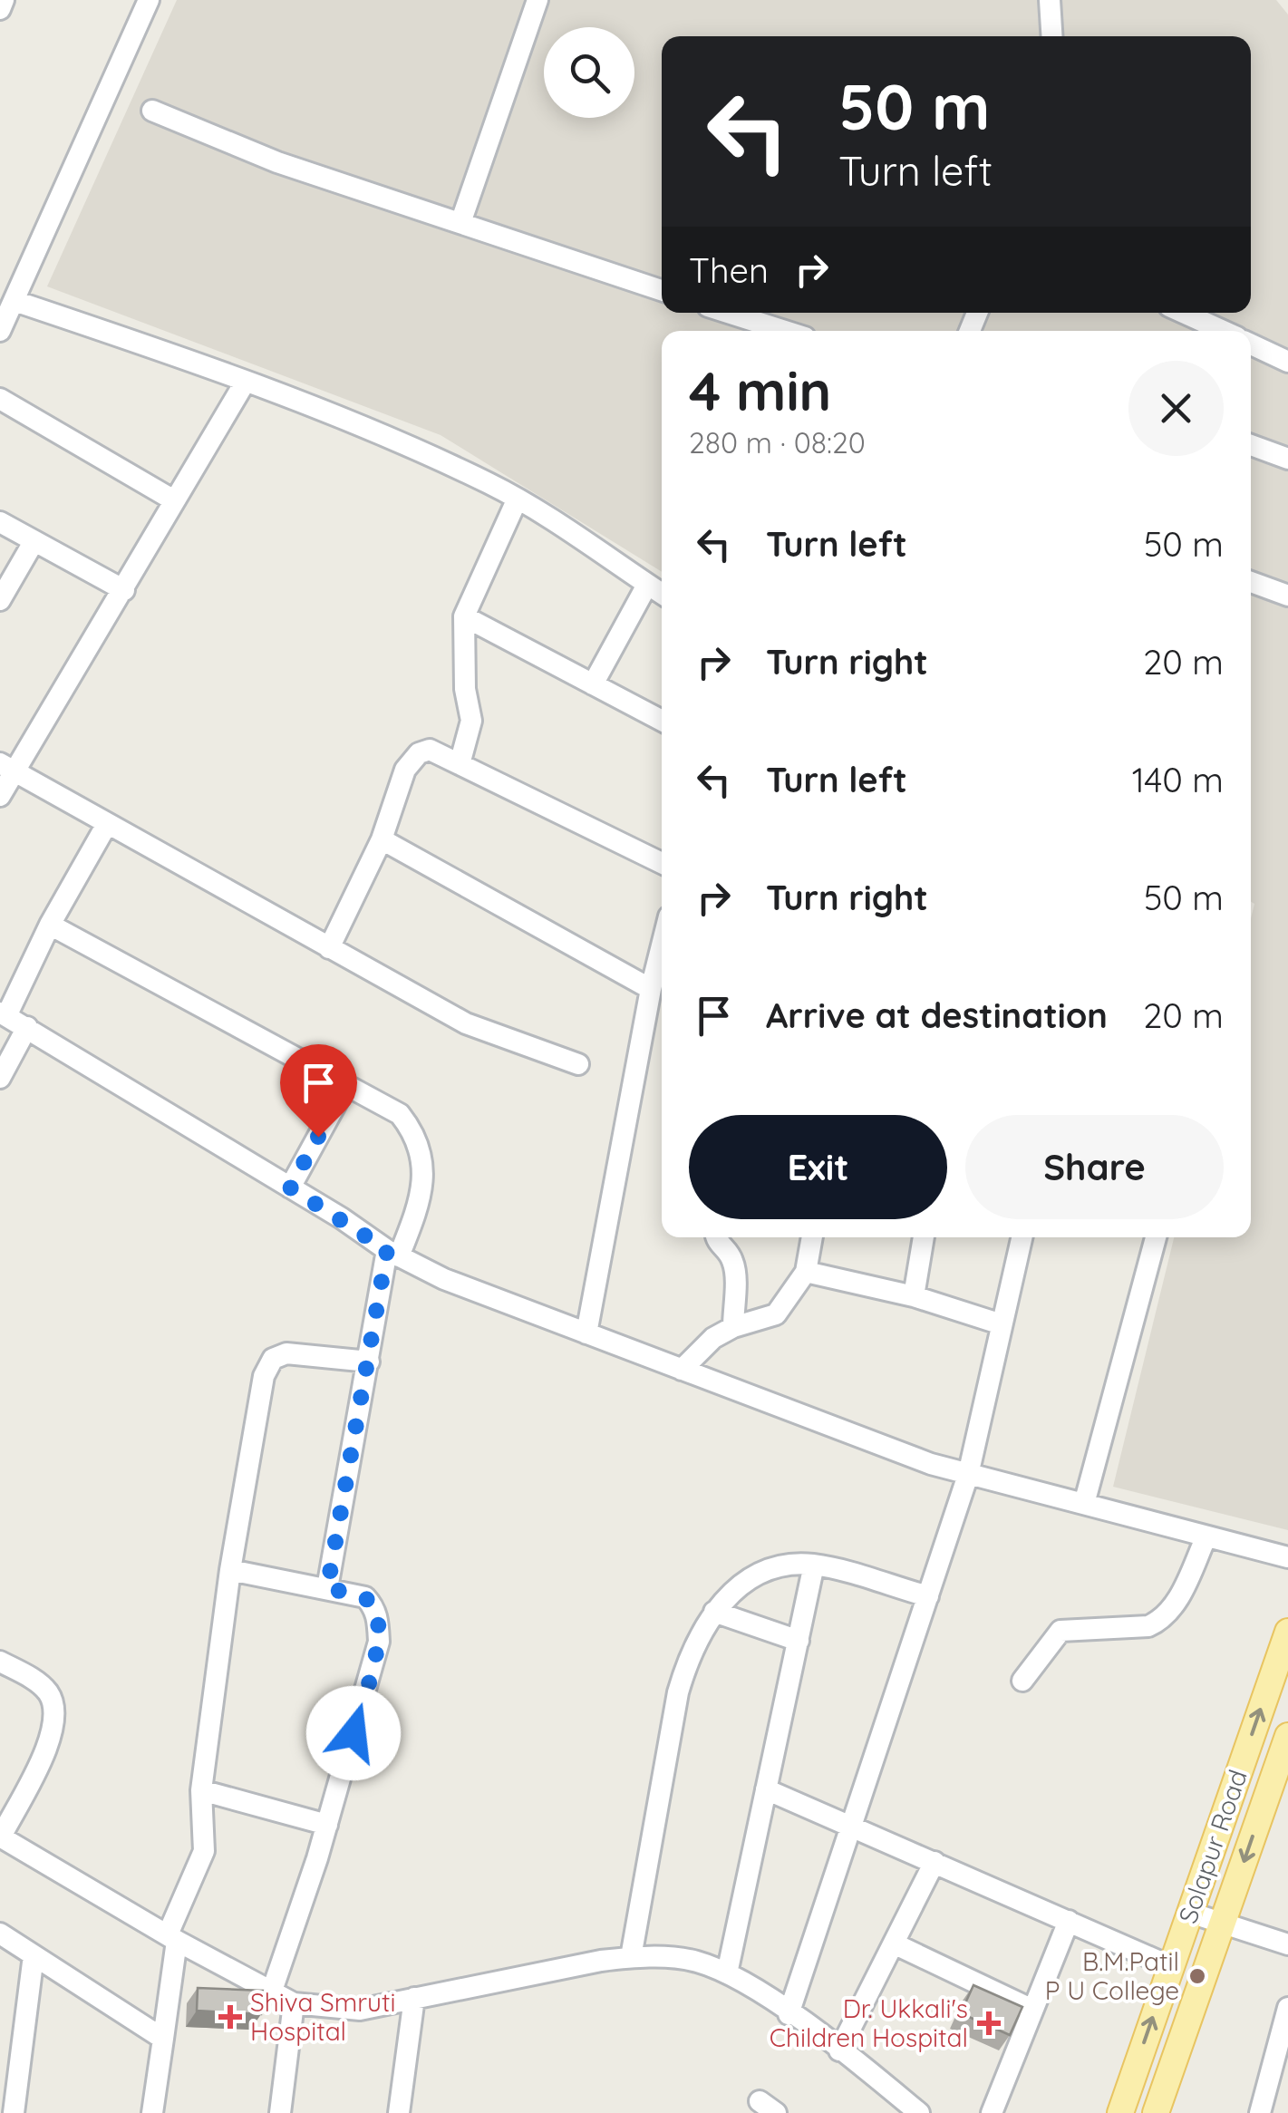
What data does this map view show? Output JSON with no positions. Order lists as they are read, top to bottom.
{
  "streets": {
    "main road": ["Solapur Road"]
  },
  "places": {
    "other": ["B.M.Patil P U College"],
    "health": ["Shiva Smruti Hospital", "Dr. Ukkali's Children Hospital"]
  },
  "page": {
    "turn": ["50 m", "Turn left"],
    "then": "Then",
    "heading": ["4 min", "280 m · 08:20"],
    "list": [
      {
        "name": "Turn left",
        "value": "50 m"
      },
      {
        "name": "Turn right",
        "value": "20 m"
      },
      {
        "name": "Turn left",
        "value": "140 m"
      },
      {
        "name": "Turn right",
        "value": "50 m"
      },
      {
        "name": "Arrive at destination",
        "value": "20 m"
      }
    ],
    "buttons": ["Exit", "Share"]
  }
}
